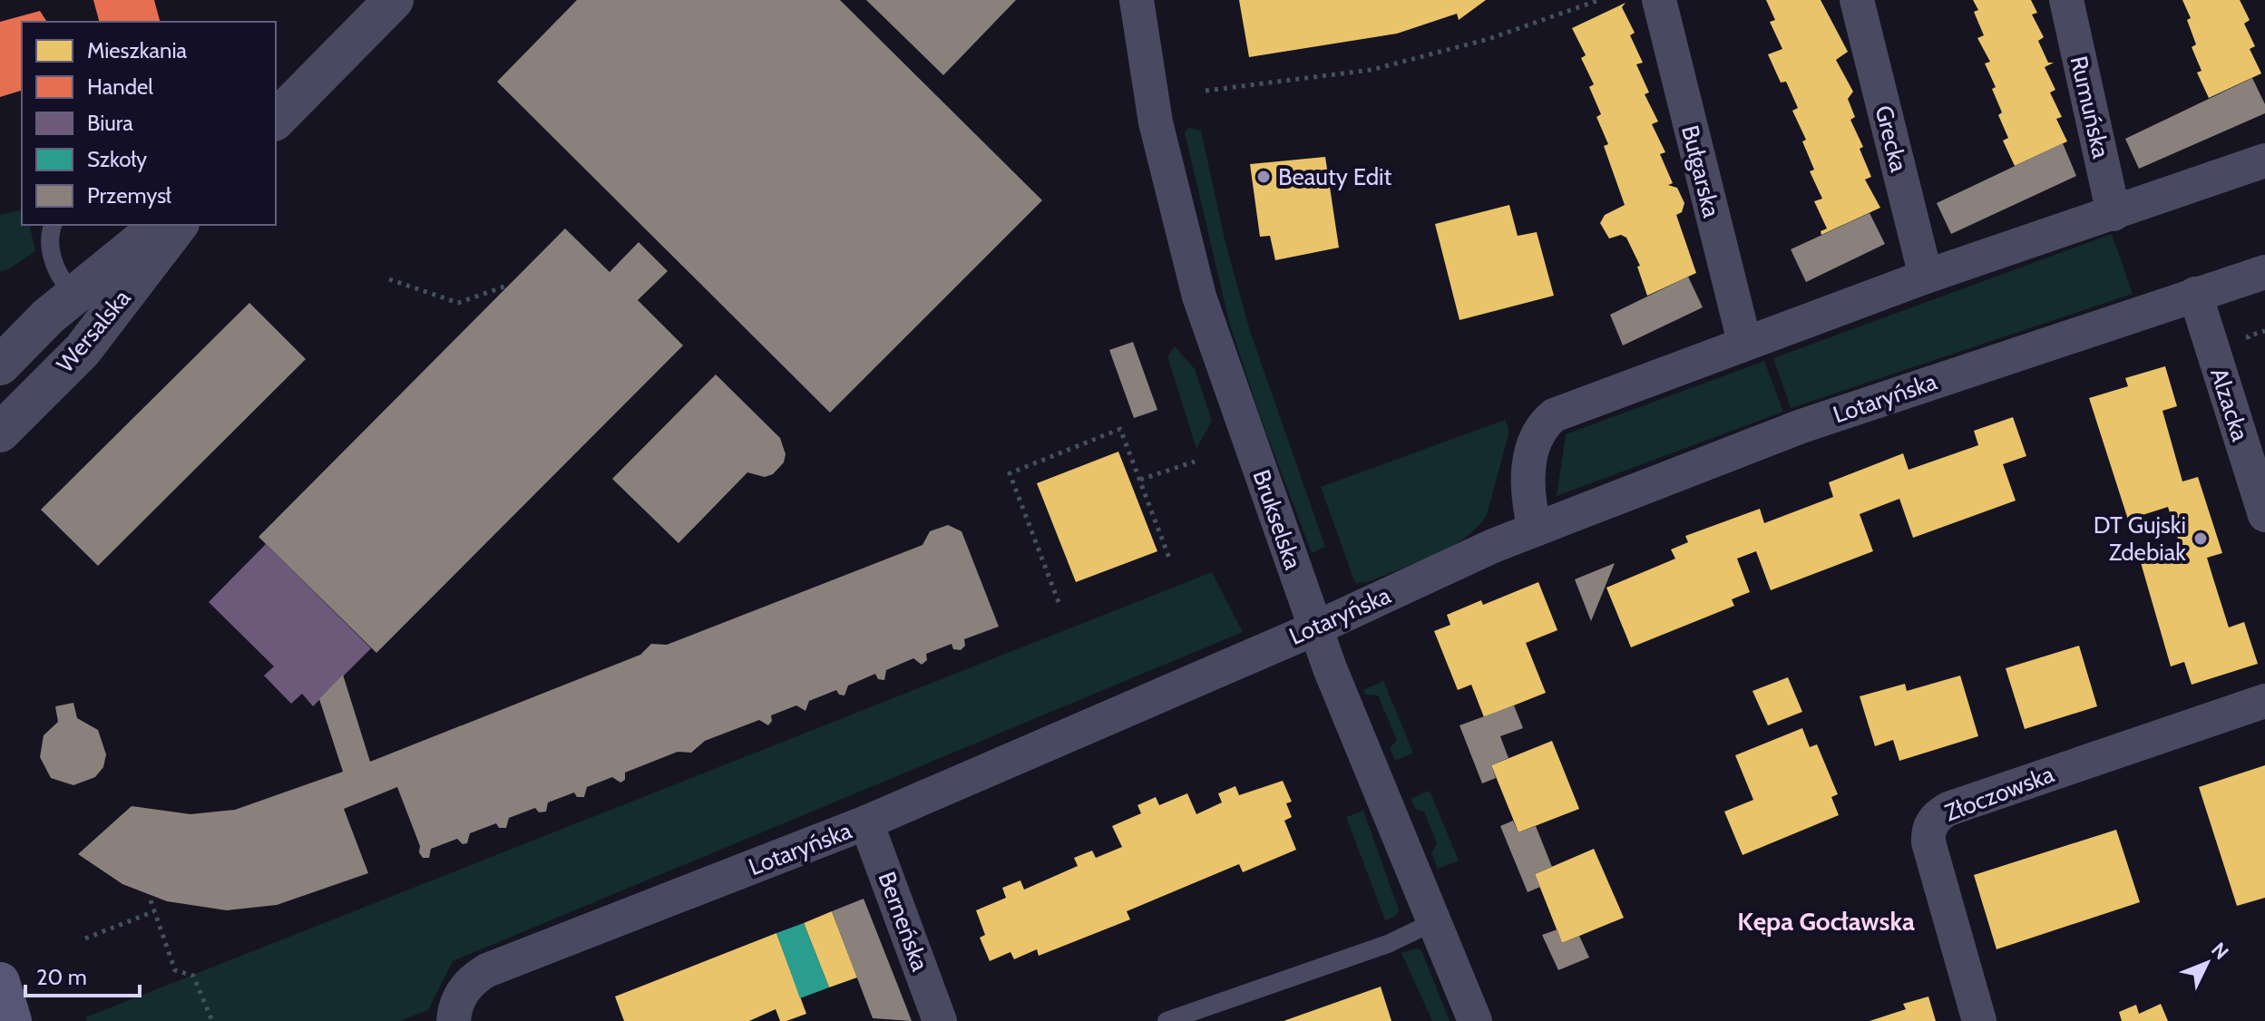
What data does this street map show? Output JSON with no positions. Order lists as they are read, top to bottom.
{
  "streets": {
    "street": [
      "Rumuńska",
      "Grecka",
      "Bułgarska",
      "Wersalska",
      "Lotaryńska",
      "Alzacka",
      "Brukselska",
      "Złoczowska",
      "Berneńska"
    ]
  },
  "crossings": [
    ["Lotaryńska", "Alzacka"],
    ["Lotaryńska", "Brukselska"],
    ["Lotaryńska", "Berneńska"]
  ],
  "districts": ["Kępa Gocławska"],
  "places": ["Beauty Edit", "DT Gujski Zdebiak"],
  "legend": [
    "Mieszkania",
    "Handel",
    "Biura",
    "Szkoły",
    "Przemysł"
  ],
  "scale_bar": "20 m",
  "north": "top right"
}
